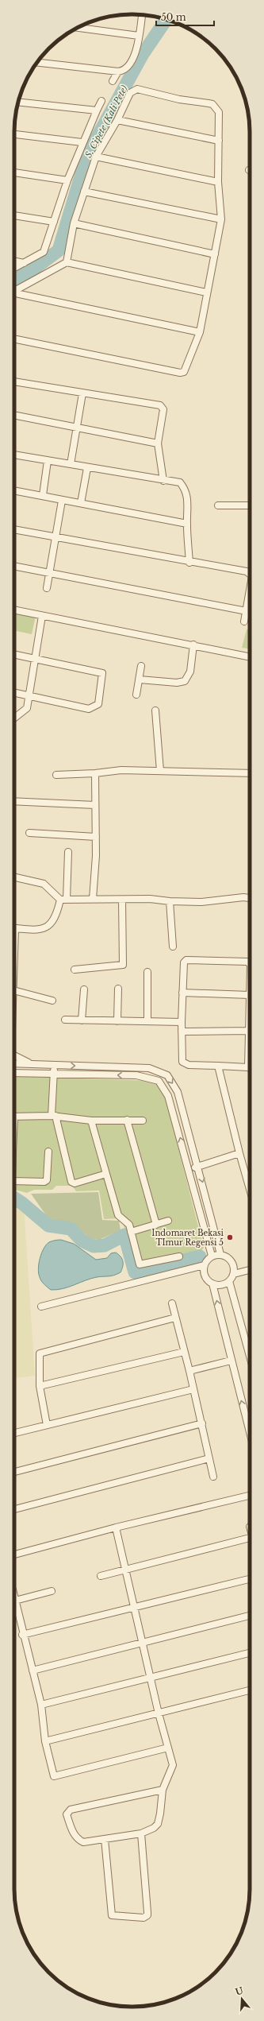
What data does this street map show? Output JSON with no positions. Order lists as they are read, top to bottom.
{
  "water": ["S. Cipete (Kali Pete)"],
  "places": ["Indomaret Bekasi TImur Regensi 5"],
  "scale_bar": "50 m",
  "north": "top"
}
